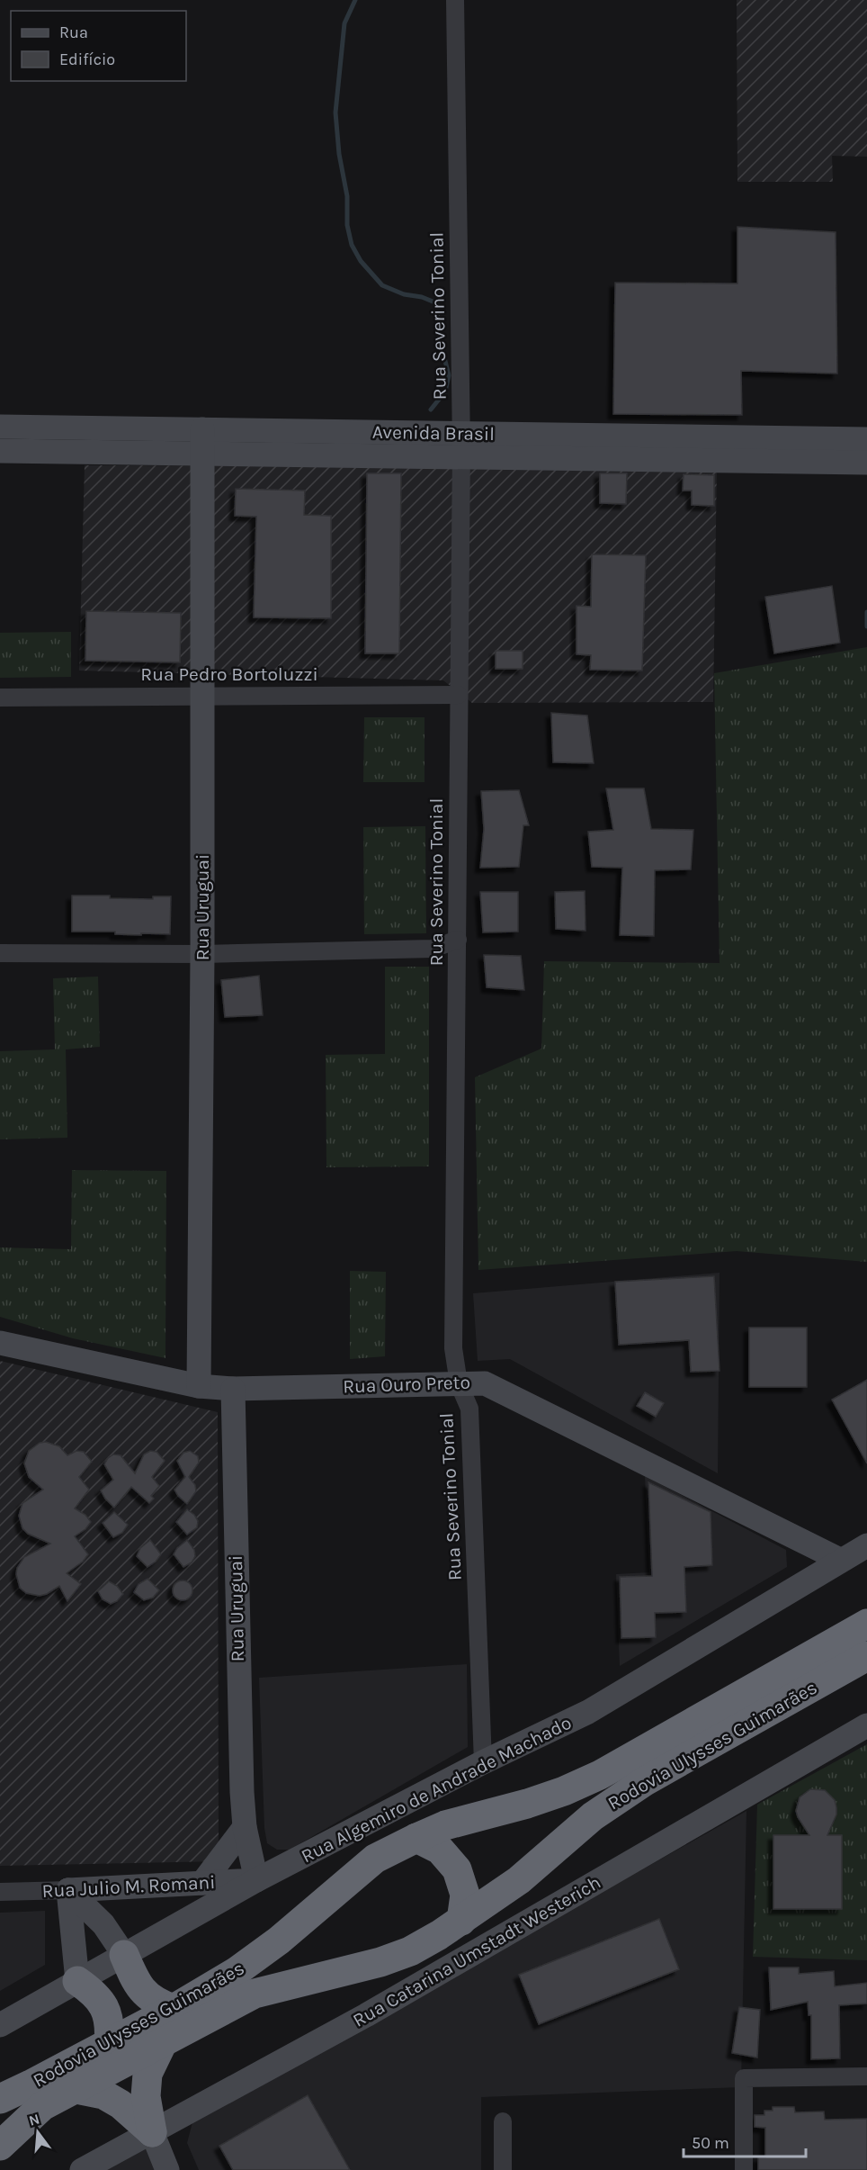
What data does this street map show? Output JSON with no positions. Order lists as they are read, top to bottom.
{
  "streets": {
    "highway": ["Rodovia Ulysses Guimarães"],
    "street": [
      "Rua Severino Tonial",
      "Avenida Brasil",
      "Rua Pedro Bortoluzzi",
      "Rua Uruguai",
      "Rua Ouro Preto",
      "Rua Algemiro de Andrade Machado",
      "Rua Julio M. Romani",
      "Rua Catarina Umstadt Westerich"
    ]
  },
  "crossings": [
    ["Rua Severino Tonial", "Avenida Brasil"],
    ["Rua Severino Tonial", "Rua Pedro Bortoluzzi"],
    ["Rua Severino Tonial", "Rua Ouro Preto"],
    ["Rua Severino Tonial", "Rua Algemiro de Andrade Machado"],
    ["Avenida Brasil", "Rua Uruguai"],
    ["Rua Pedro Bortoluzzi", "Rua Uruguai"],
    ["Rua Uruguai", "Rua Ouro Preto"],
    ["Rua Uruguai", "Rua Algemiro de Andrade Machado"],
    ["Rua Uruguai", "Rua Julio M. Romani"],
    ["Rua Ouro Preto", "Rua Algemiro de Andrade Machado"],
    ["Rua Algemiro de Andrade Machado", "Rua Julio M. Romani"]
  ],
  "legend": ["Rua", "Edifício"],
  "scale_bar": "50 m",
  "north": "top"
}
